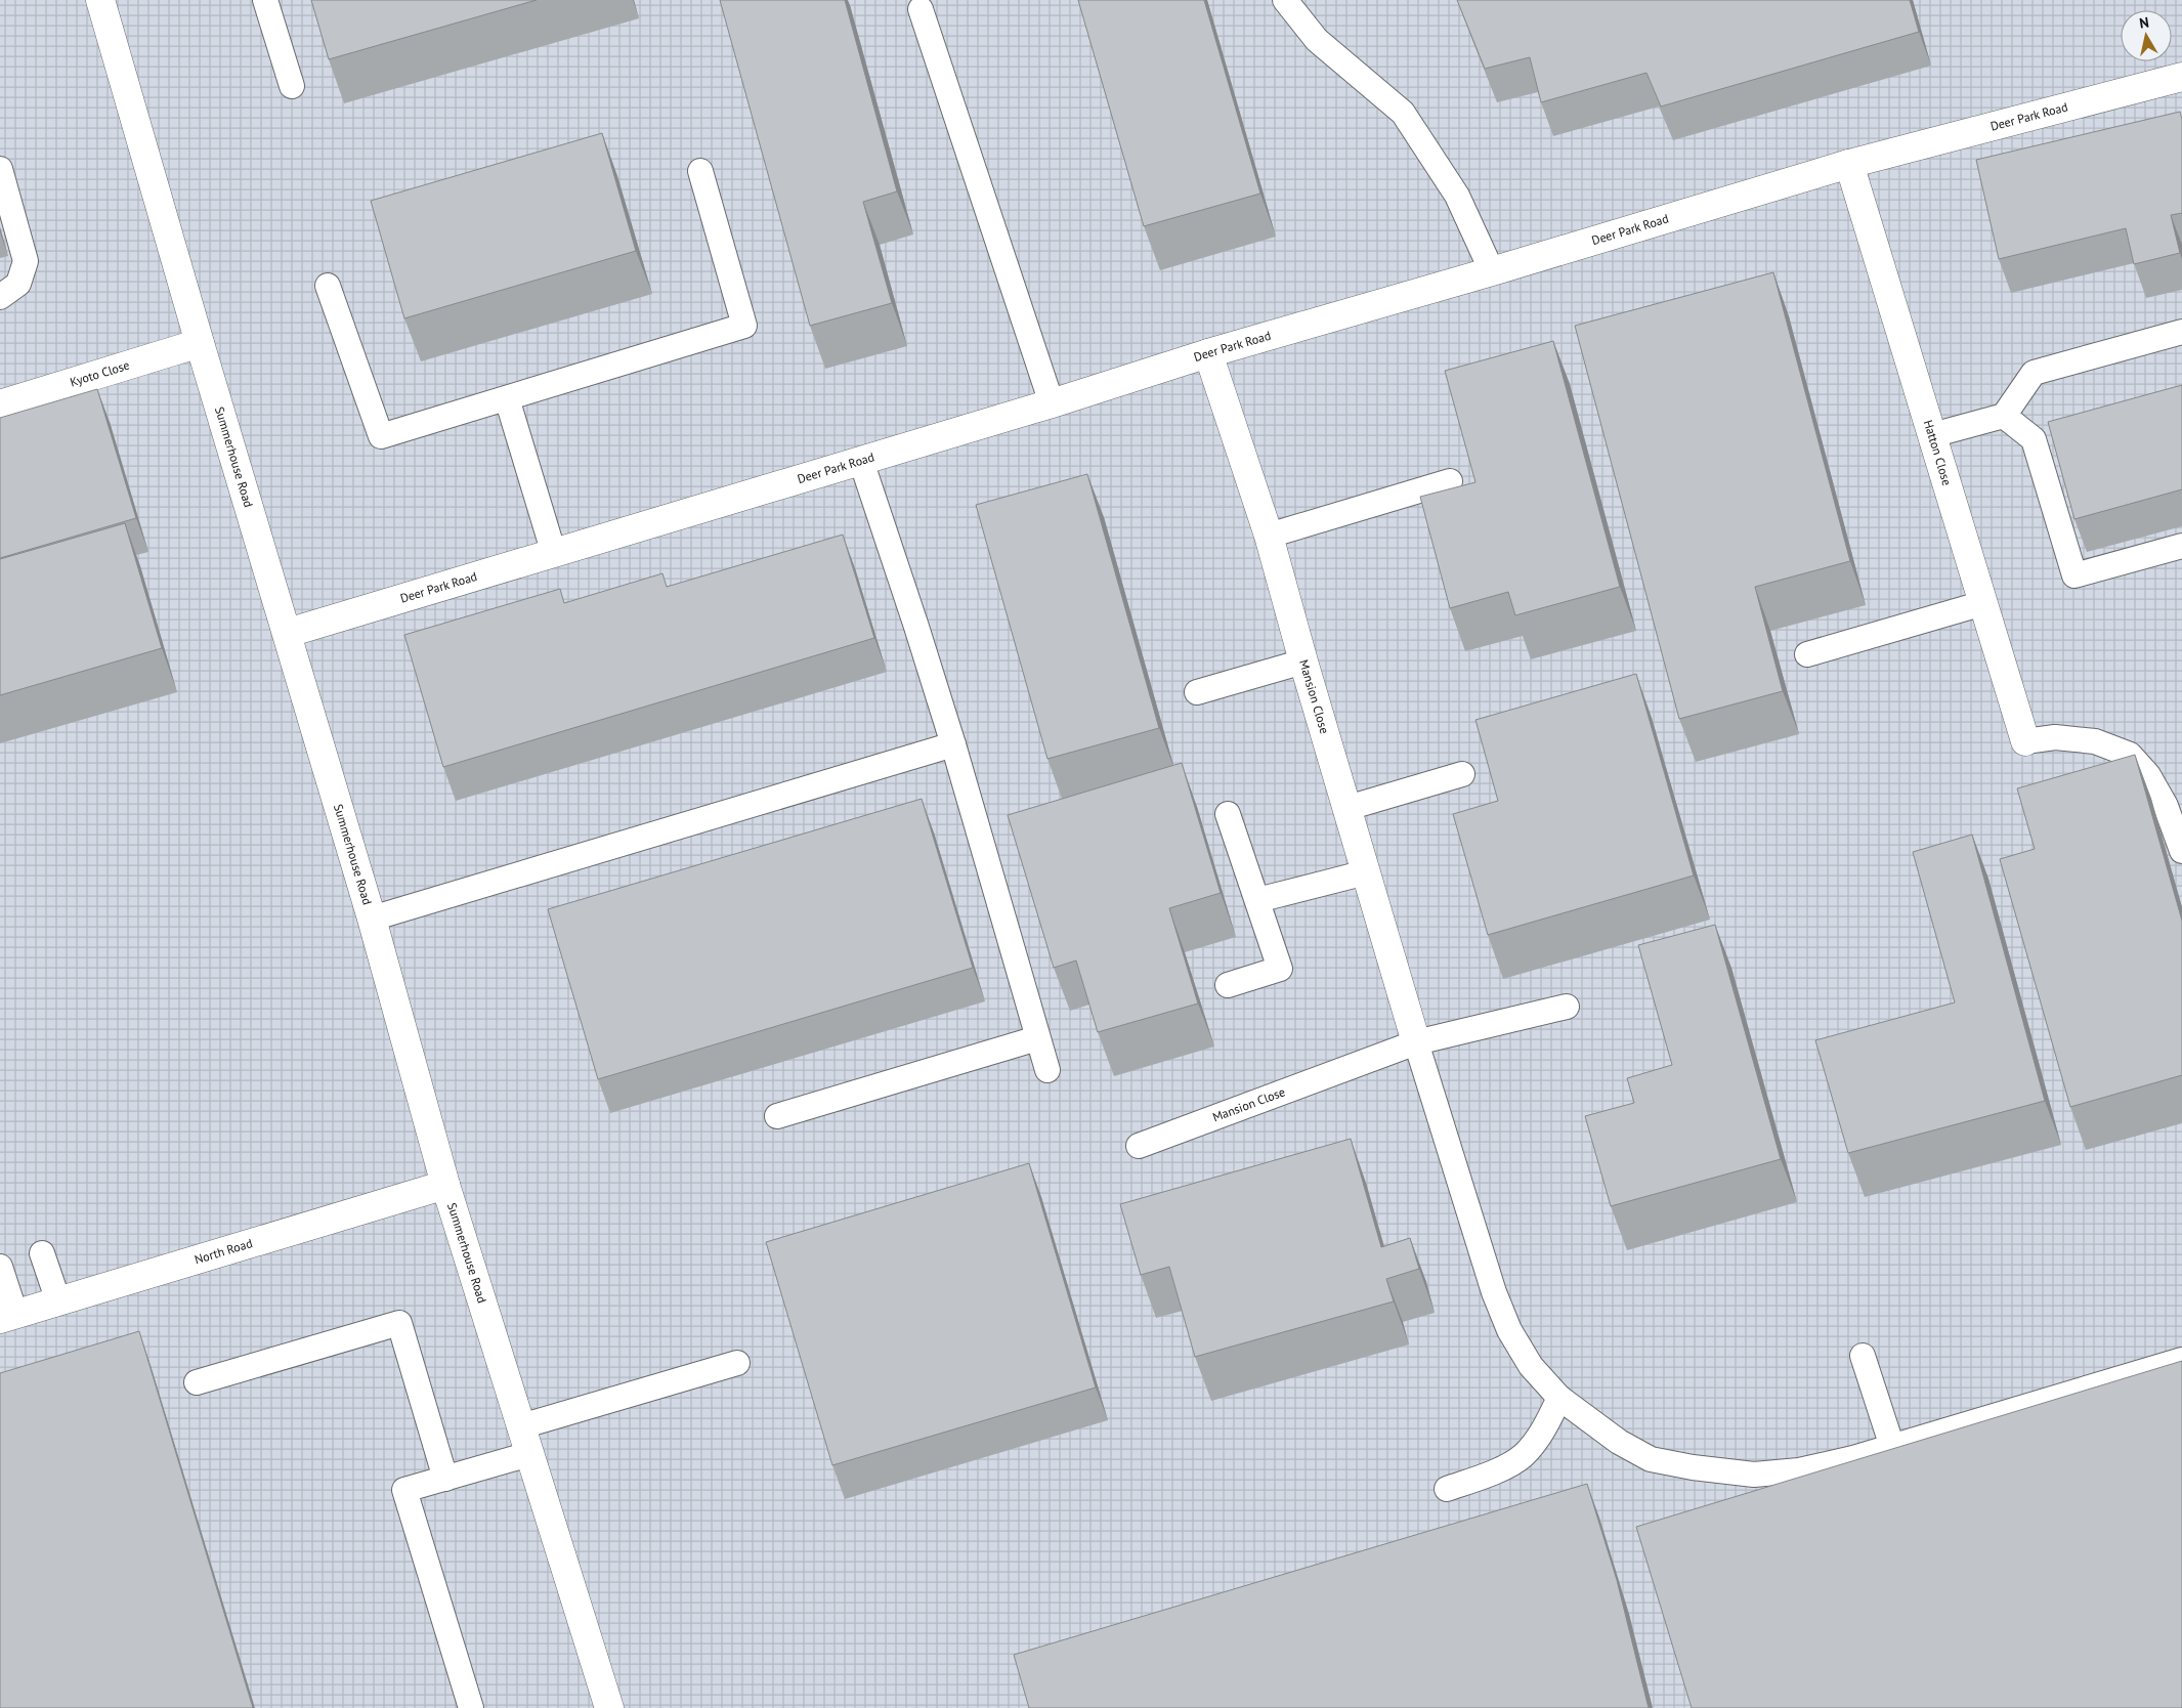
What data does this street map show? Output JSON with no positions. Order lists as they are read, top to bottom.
{
  "streets": {
    "street": [
      "Deer Park Road",
      "Kyoto Close",
      "Hatton Close",
      "Summerhouse Road",
      "Mansion Close",
      "North Road"
    ]
  },
  "crossings": [
    ["Deer Park Road", "Hatton Close"],
    ["Deer Park Road", "Summerhouse Road"],
    ["Deer Park Road", "Mansion Close"],
    ["Kyoto Close", "Summerhouse Road"],
    ["Summerhouse Road", "North Road"]
  ],
  "north": "top"
}
